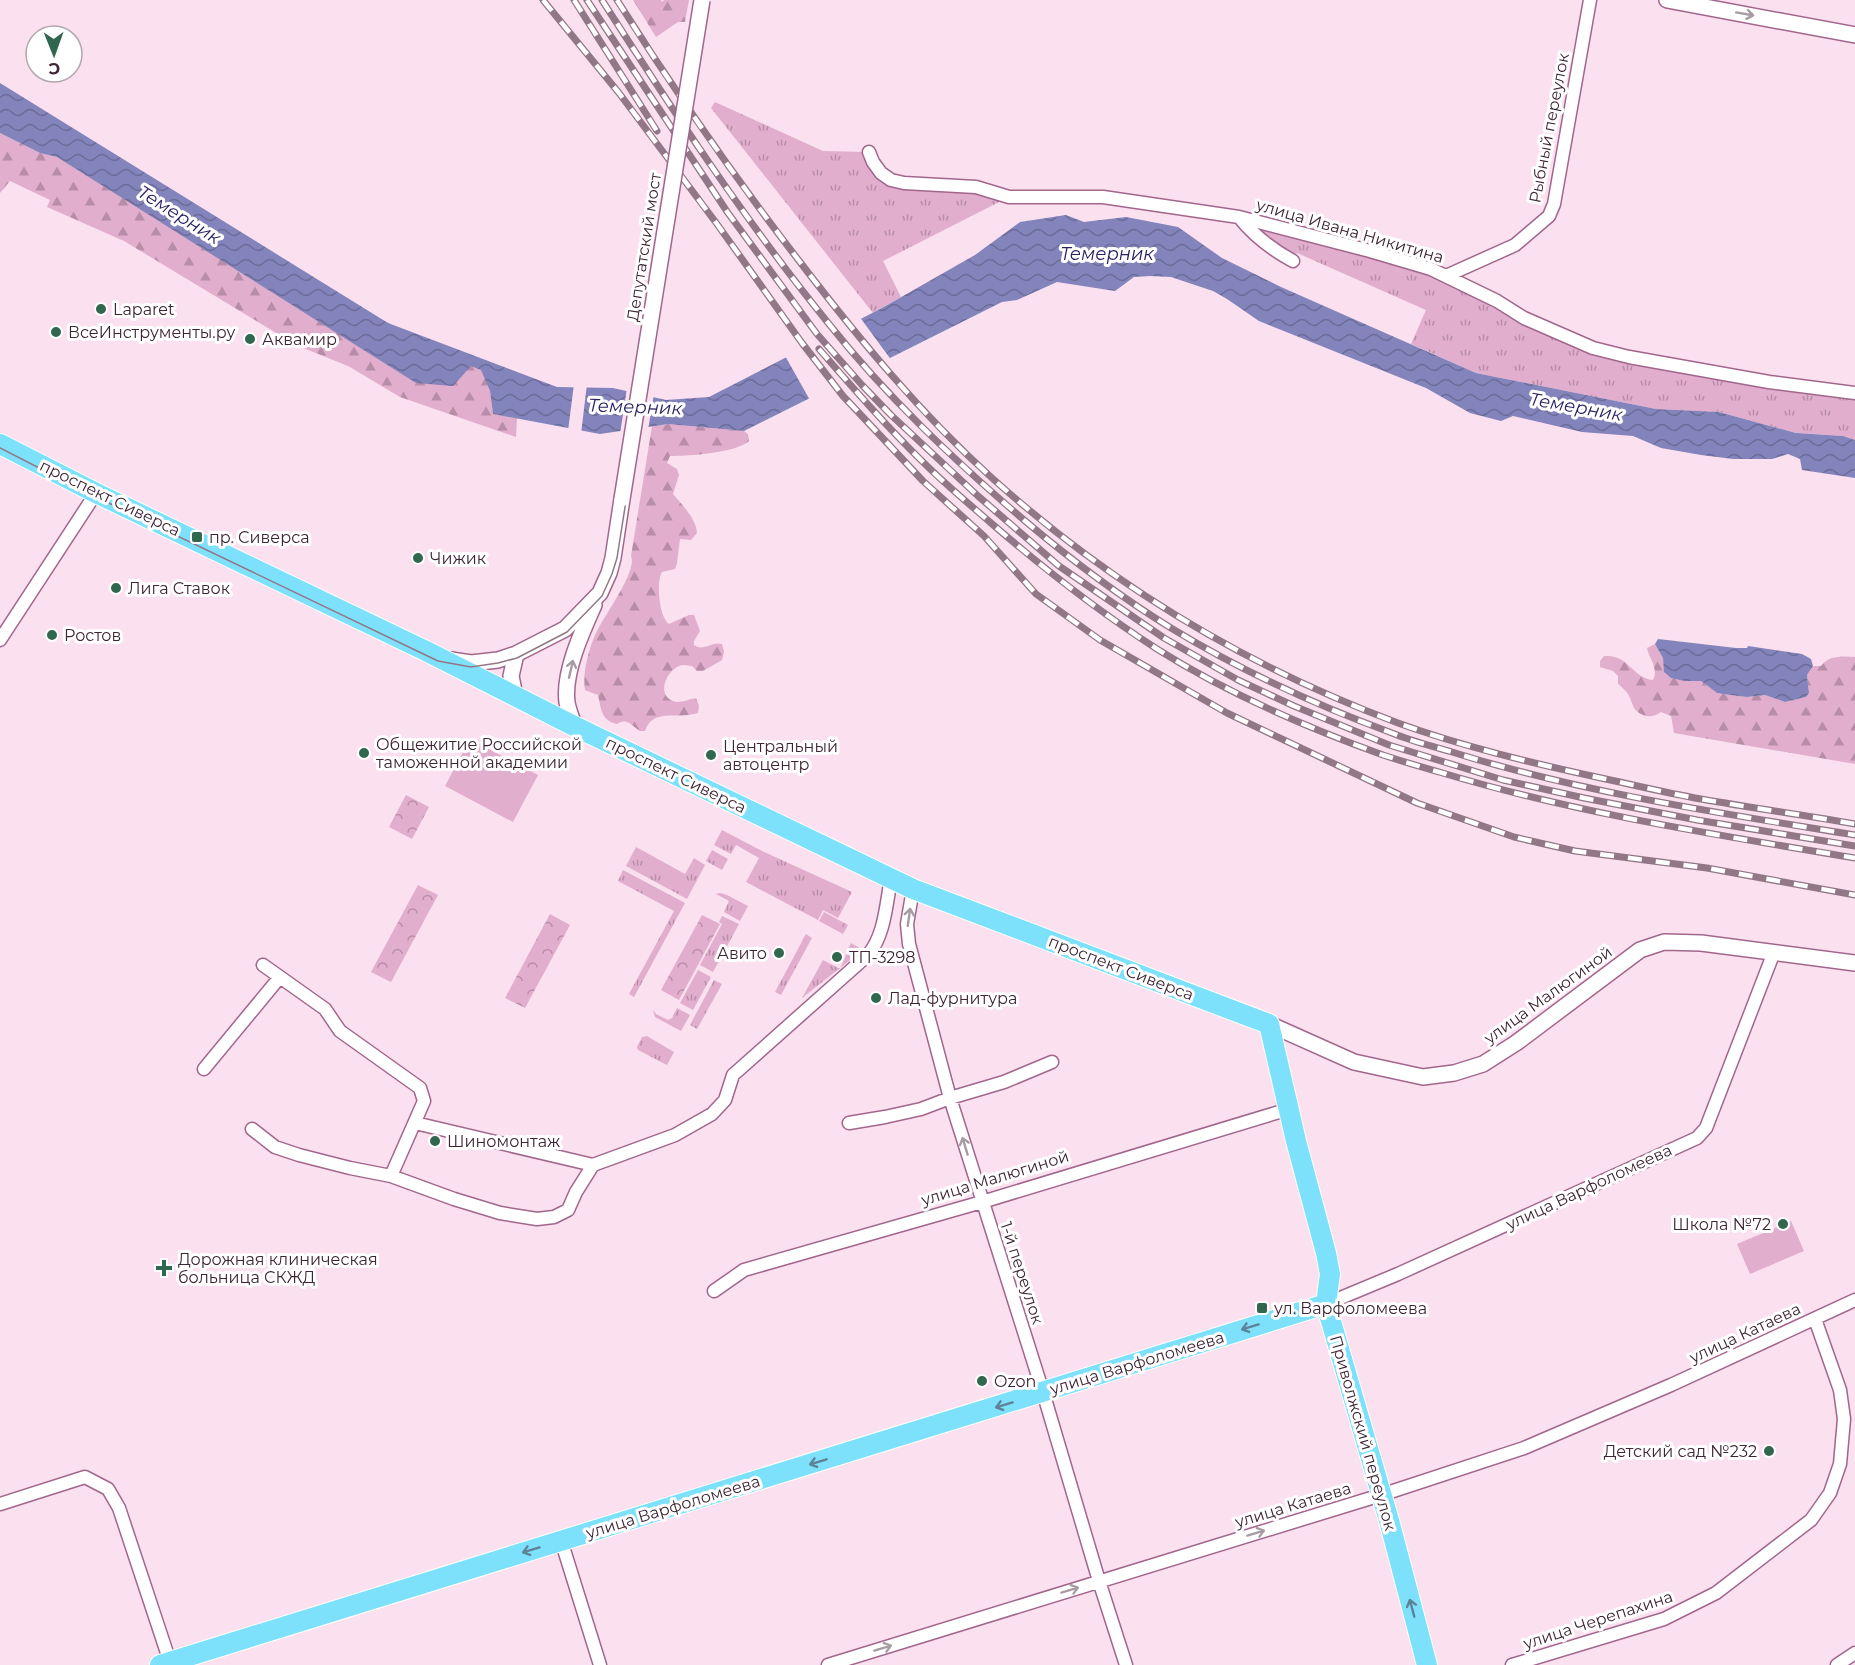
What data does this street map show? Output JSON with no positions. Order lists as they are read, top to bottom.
{
  "streets": {
    "main road": ["проспект Сиверса", "улица Варфоломеева", "Приволжский переулок"],
    "street": [
      "Рыбный переулок",
      "улица Ивана Никитина",
      "Депутатский мост",
      "улица Малюгиной",
      "1-й переулок",
      "улица Катаева",
      "улица Черепахина"
    ]
  },
  "crossings": [
    ["Рыбный переулок", "улица Ивана Никитина"],
    ["Депутатский мост", "проспект Сиверса"],
    ["проспект Сиверса", "улица Малюгиной"],
    ["проспект Сиверса", "1-й переулок"],
    ["проспект Сиверса", "Приволжский переулок"],
    ["улица Малюгиной", "улица Варфоломеева"],
    ["улица Малюгиной", "1-й переулок"],
    ["улица Малюгиной", "Приволжский переулок"],
    ["улица Варфоломеева", "1-й переулок"],
    ["улица Варфоломеева", "Приволжский переулок"],
    ["1-й переулок", "улица Катаева"],
    ["улица Катаева", "Приволжский переулок"],
    ["улица Катаева", "улица Черепахина"]
  ],
  "one_way": ["улица Варфоломеева", "1-й переулок", "улица Катаева"],
  "water": ["Темерник"],
  "places": {
    "other": [
      "Laparet",
      "ВсеИнструменты.ру",
      "Аквамир",
      "Чижик",
      "Лига Ставок",
      "Ростов",
      "Общежитие Российской таможенной академии",
      "Центральный автоцентр",
      "Авито",
      "ТП-3298",
      "Лад-фурнитура",
      "Шиномонтаж",
      "Школа №72",
      "Ozon",
      "Детский сад №232"
    ],
    "transit": ["пр. Сиверса", "ул. Варфоломеева"],
    "health": ["Дорожная клиническая больница СКЖД"]
  },
  "north": "bottom"
}
